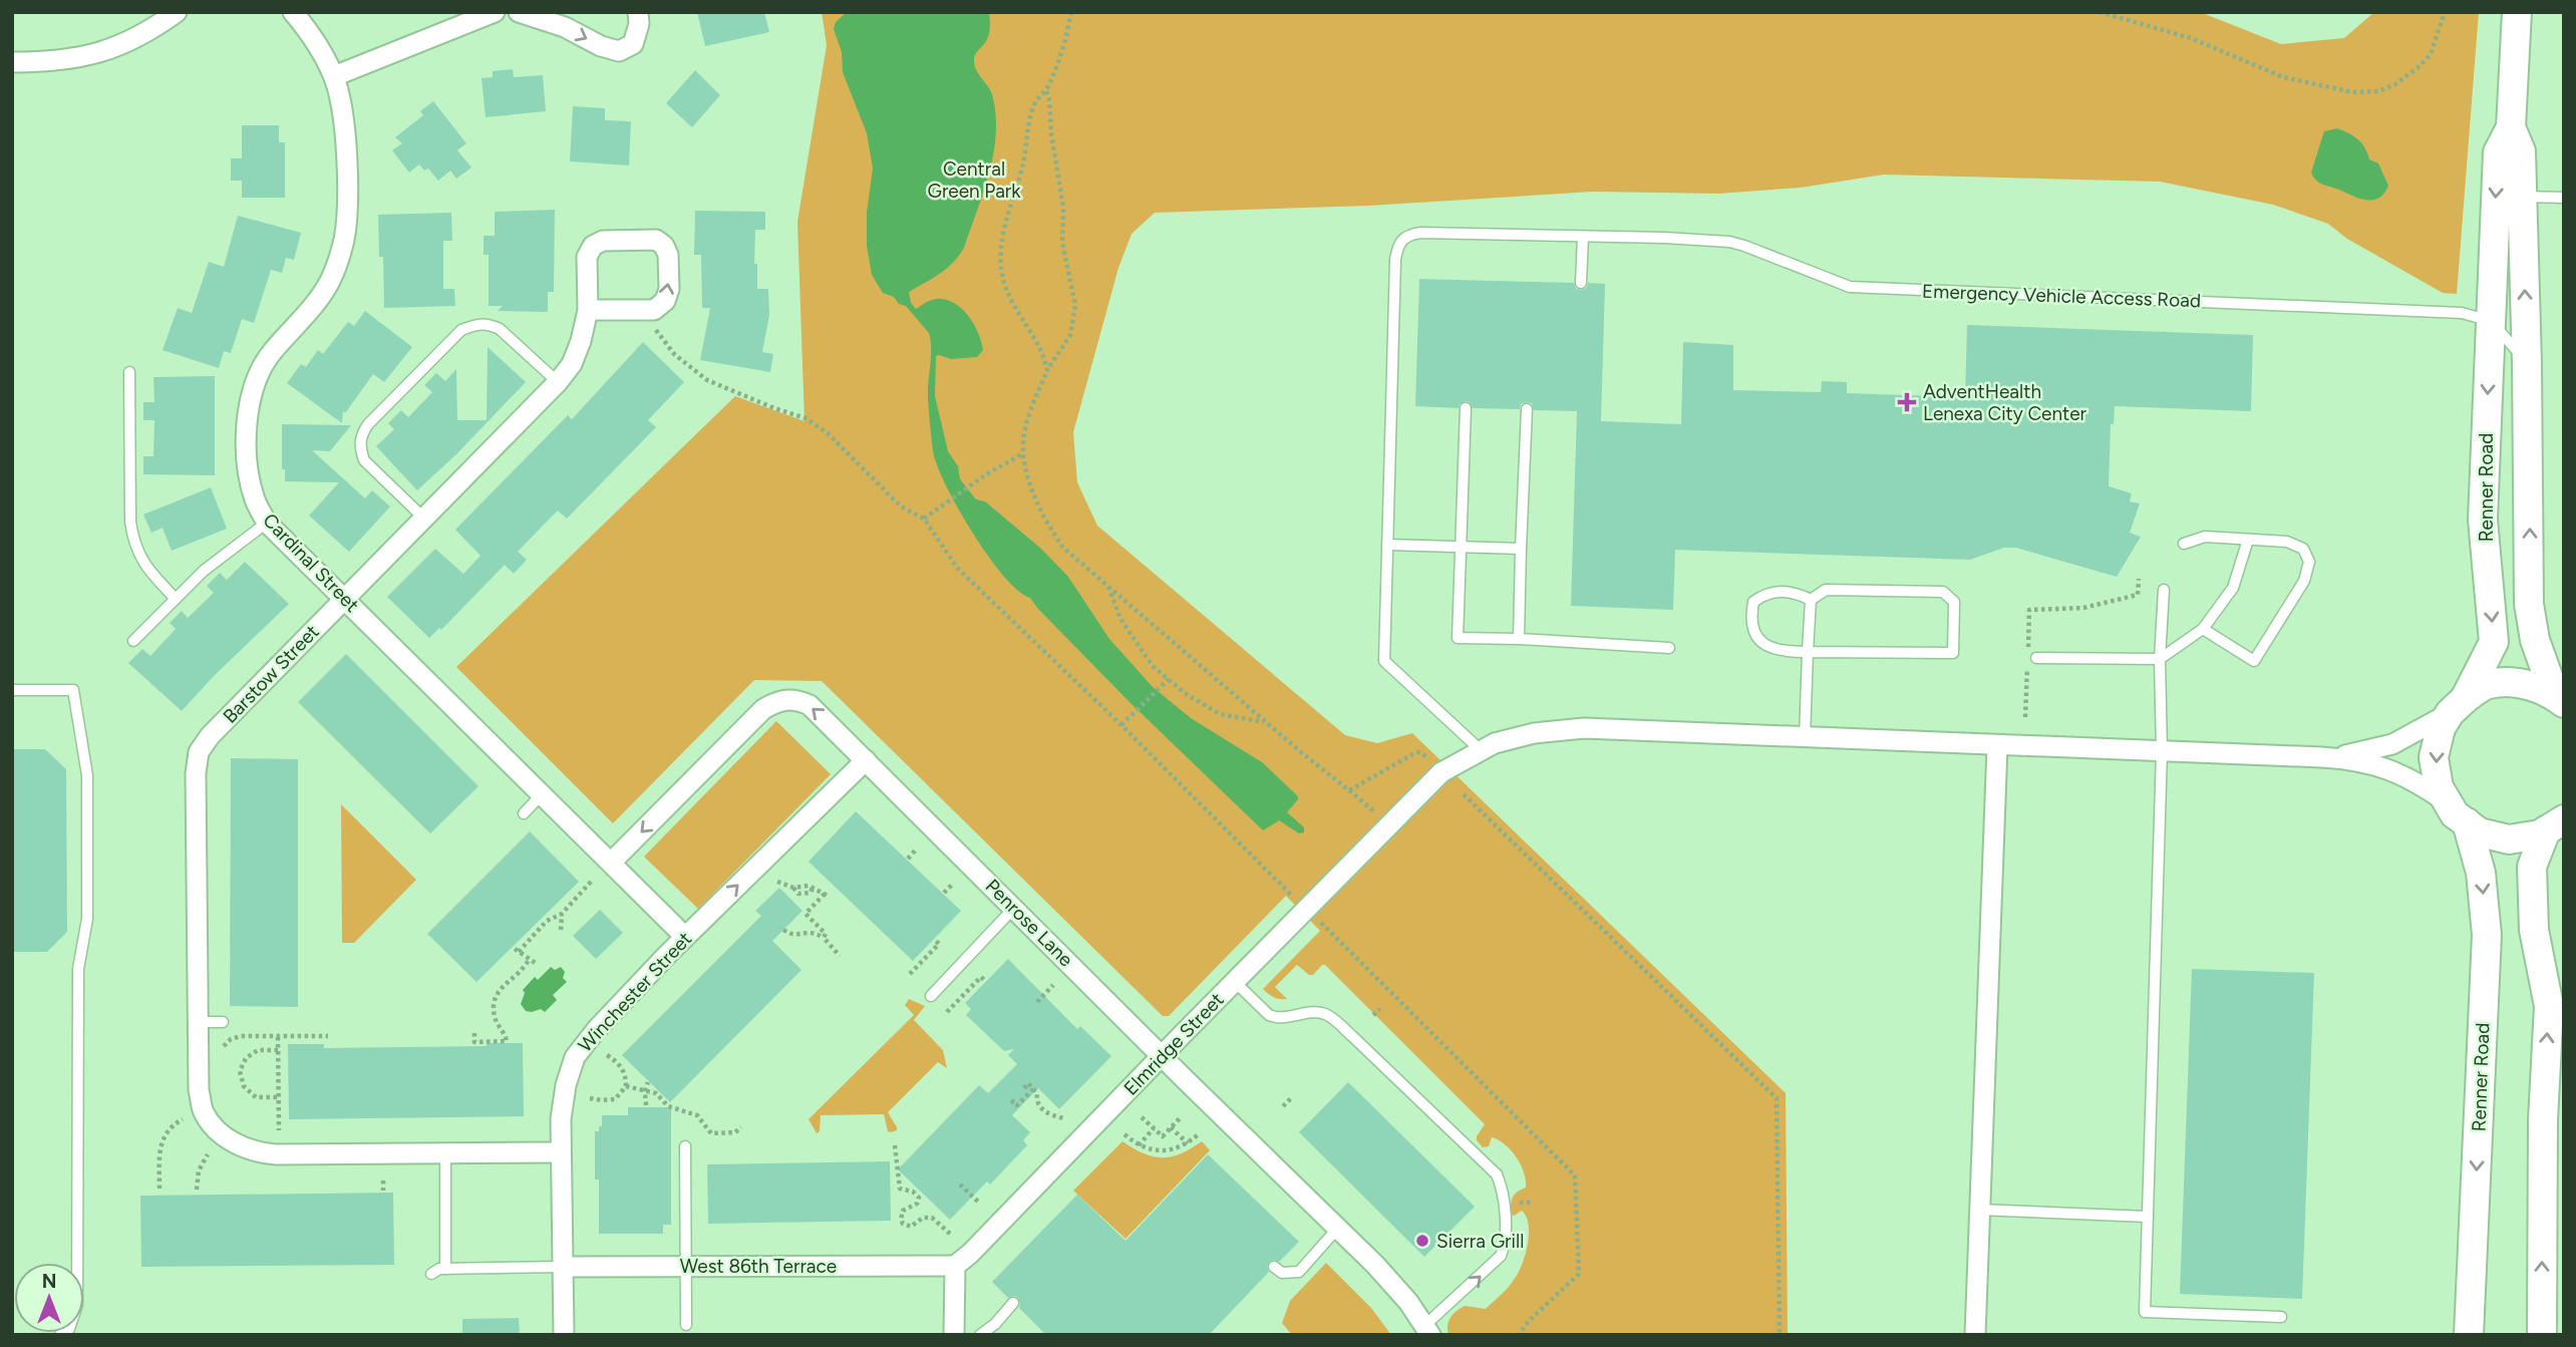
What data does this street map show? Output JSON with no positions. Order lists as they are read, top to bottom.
{
  "streets": {
    "main road": ["Renner Road"],
    "street": [
      "Cardinal Street",
      "Barstow Street",
      "Penrose Lane",
      "Winchester Street",
      "Elmridge Street",
      "West 86th Terrace"
    ],
    "lane": ["Emergency Vehicle Access Road"]
  },
  "crossings": [
    ["Emergency Vehicle Access Road", "Renner Road"],
    ["Cardinal Street", "Barstow Street"],
    ["Cardinal Street", "Penrose Lane"],
    ["Cardinal Street", "Winchester Street"],
    ["Penrose Lane", "Winchester Street"],
    ["Penrose Lane", "Elmridge Street"],
    ["Winchester Street", "West 86th Terrace"],
    ["Elmridge Street", "West 86th Terrace"]
  ],
  "one_way": ["Winchester Street"],
  "parks": ["Central Green Park"],
  "places": {
    "health": ["AdventHealth Lenexa City Center"],
    "other": ["Sierra Grill"]
  },
  "north": "top"
}
